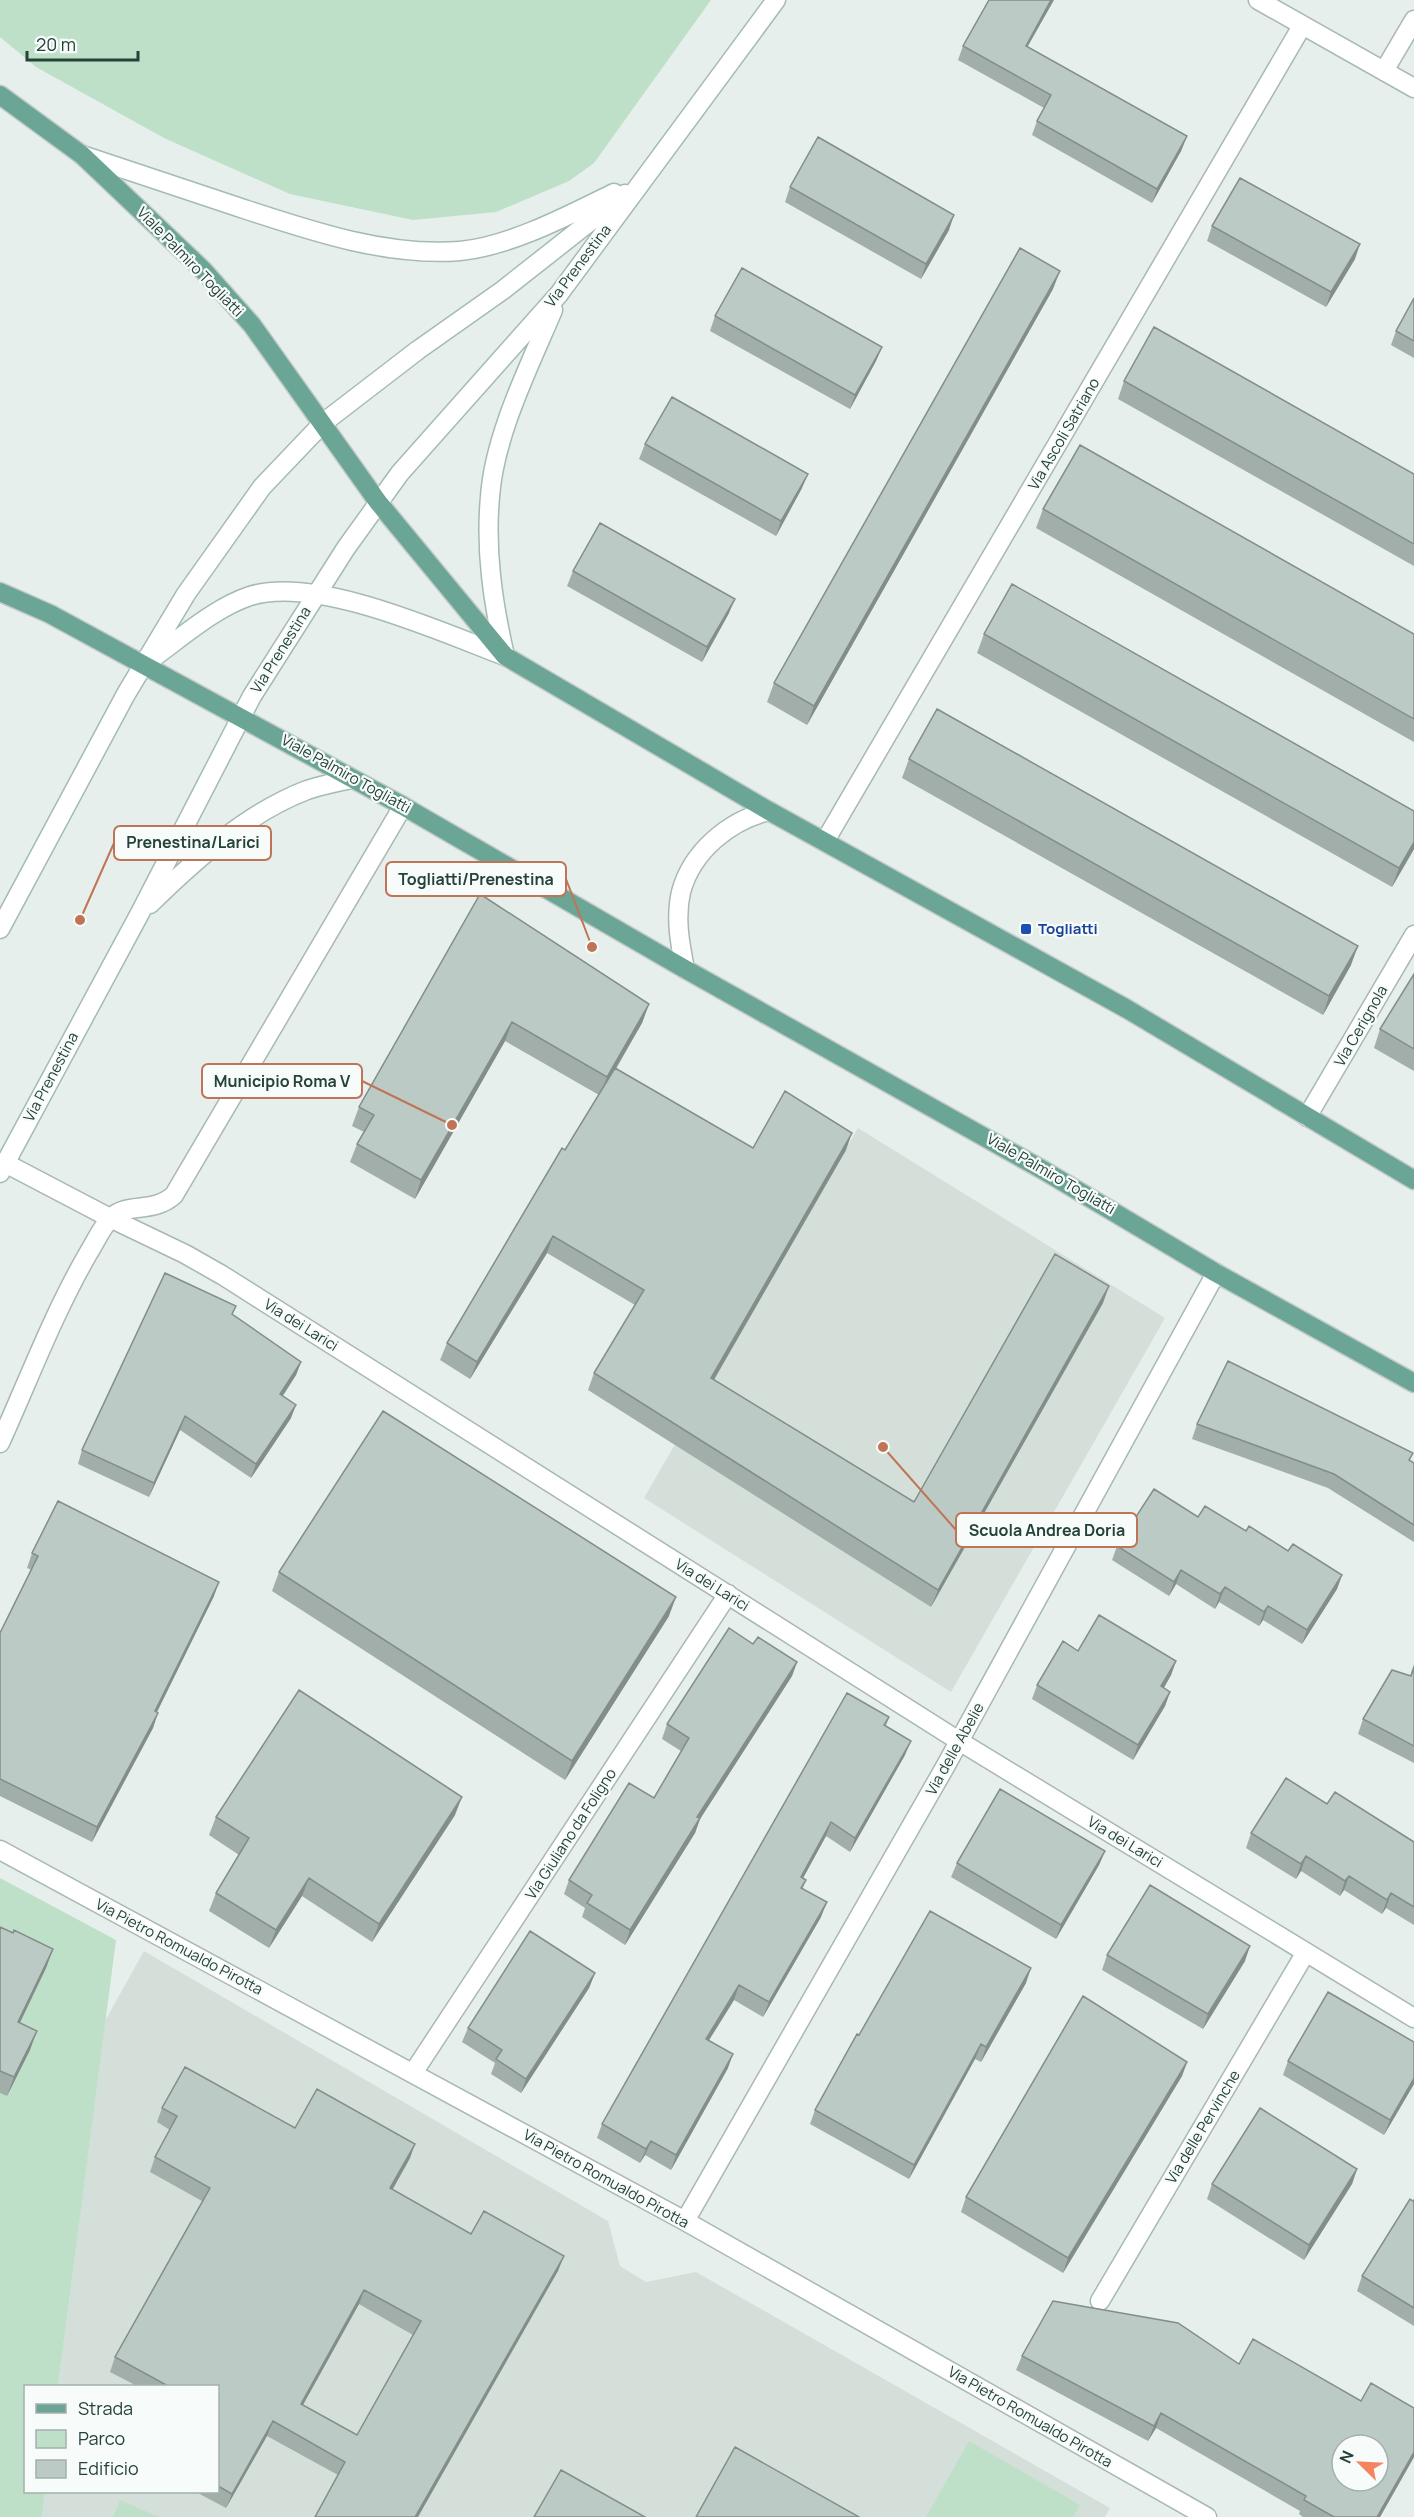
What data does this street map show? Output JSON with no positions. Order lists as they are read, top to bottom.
{
  "streets": {
    "main road": ["Viale Palmiro Togliatti"],
    "street": [
      "Via Prenestina",
      "Via Ascoli Satriano",
      "Via Cerignola",
      "Via dei Larici",
      "Via delle Abelie",
      "Via Giuliano da Foligno",
      "Via Pietro Romualdo Pirotta",
      "Via delle Pervinche"
    ]
  },
  "crossings": [
    ["Viale Palmiro Togliatti", "Via Prenestina"],
    ["Viale Palmiro Togliatti", "Via Ascoli Satriano"],
    ["Viale Palmiro Togliatti", "Via Cerignola"],
    ["Viale Palmiro Togliatti", "Via delle Abelie"],
    ["Via Prenestina", "Via dei Larici"],
    ["Via dei Larici", "Via delle Abelie"],
    ["Via dei Larici", "Via Giuliano da Foligno"],
    ["Via dei Larici", "Via delle Pervinche"],
    ["Via delle Abelie", "Via Pietro Romualdo Pirotta"],
    ["Via Giuliano da Foligno", "Via Pietro Romualdo Pirotta"]
  ],
  "places": {
    "other": [
      "Prenestina/Larici",
      "Togliatti/Prenestina",
      "Municipio Roma V",
      "Scuola Andrea Doria"
    ],
    "transit": ["Togliatti"]
  },
  "legend": ["Strada", "Parco", "Edificio"],
  "scale_bar": "20 m",
  "north": "top left"
}
